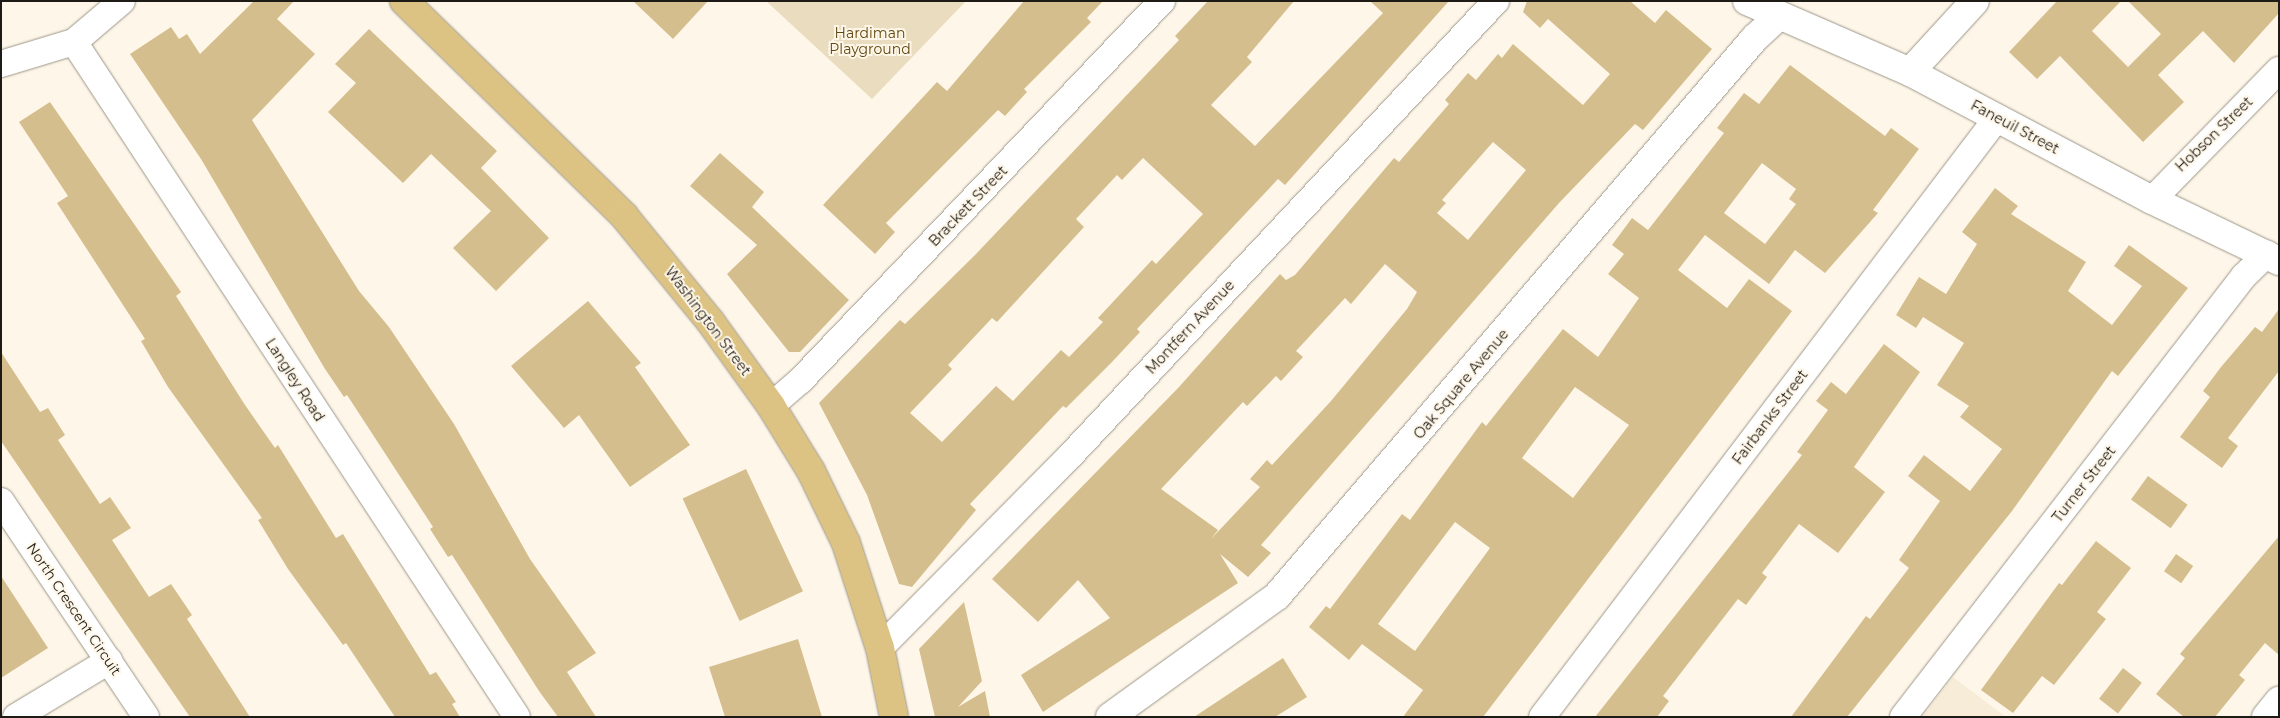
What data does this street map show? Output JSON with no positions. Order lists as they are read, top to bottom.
{
  "streets": {
    "main road": ["Washington Street"],
    "street": [
      "Faneuil Street",
      "Hobson Street",
      "Brackett Street",
      "Montfern Avenue",
      "Langley Road",
      "Oak Square Avenue",
      "Fairbanks Street",
      "Turner Street",
      "North Crescent Circuit"
    ]
  },
  "crossings": [
    ["Faneuil Street", "Hobson Street"],
    ["Faneuil Street", "Oak Square Avenue"],
    ["Faneuil Street", "Fairbanks Street"],
    ["Faneuil Street", "Turner Street"],
    ["Brackett Street", "Washington Street"],
    ["Washington Street", "Montfern Avenue"]
  ],
  "parks": ["Hardiman Playground"]
}
